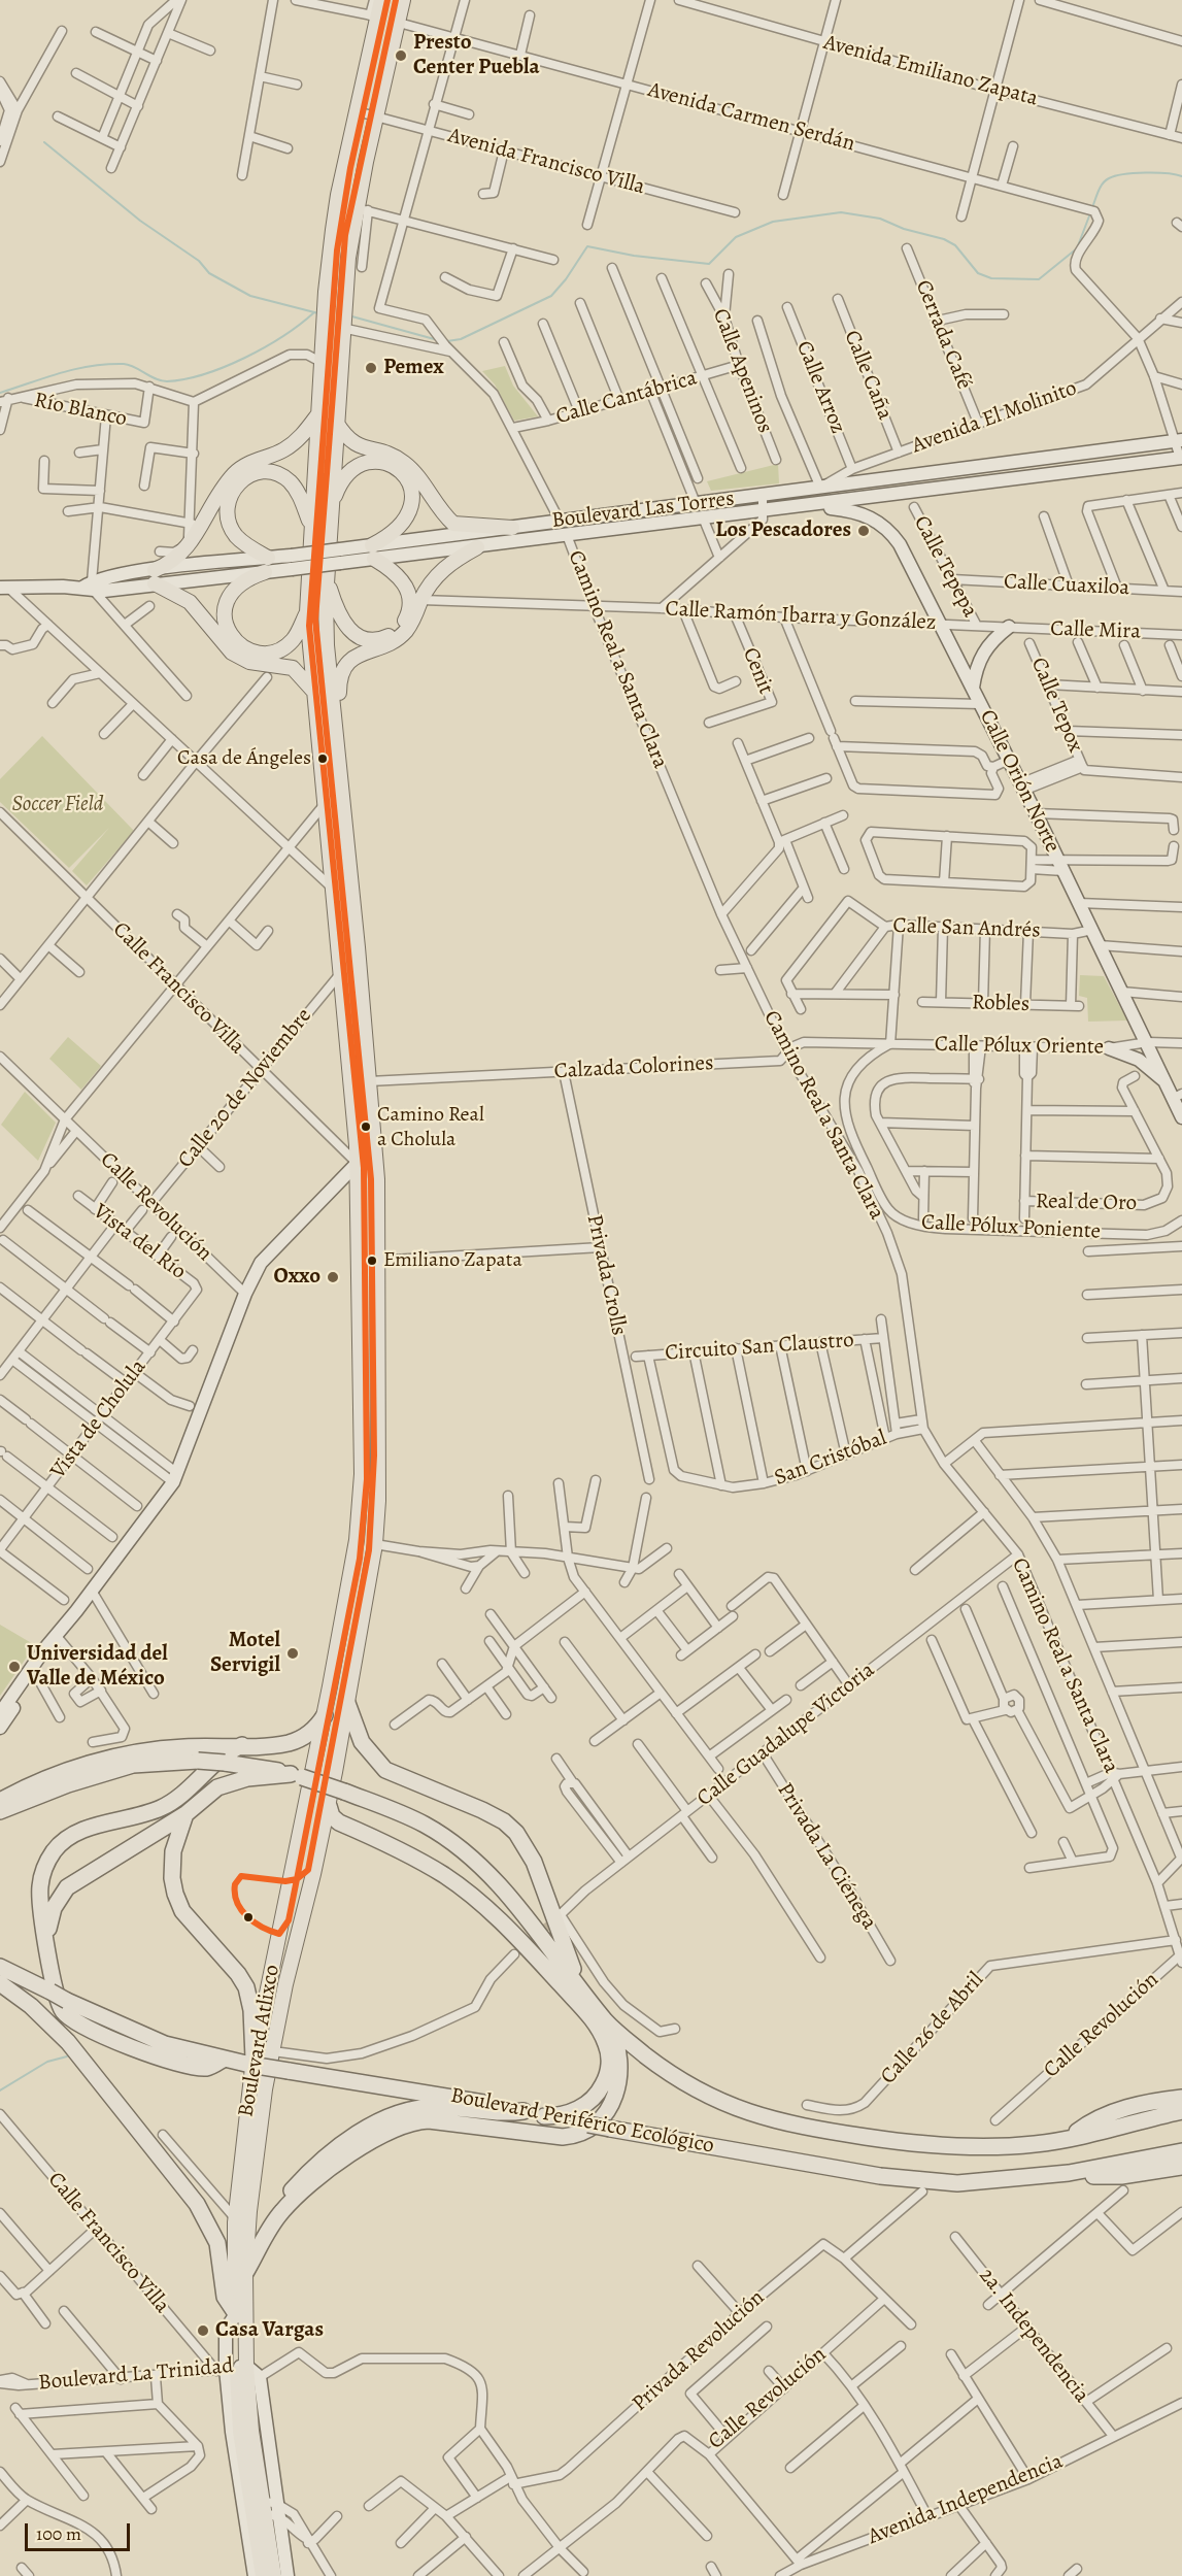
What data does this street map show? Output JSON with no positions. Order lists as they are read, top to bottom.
{
  "streets": {
    "highway": ["Boulevard Periférico Ecológico"],
    "main road": ["Boulevard Las Torres", "Calle Orión Norte", "Boulevard Atlixco"],
    "street": [
      "Avenida Emiliano Zapata",
      "Avenida Carmen Serdán",
      "Avenida Francisco Villa",
      "Cerrada Café",
      "Calle Apeninos",
      "Calle Caña",
      "Calle Arroz",
      "Calle Cantábrica",
      "Río Blanco",
      "Avenida El Molinito",
      "Calle Tepepa",
      "Calle Cuaxiloa",
      "Calle Ramón Ibarra y González",
      "Calle Mira",
      "Camino Real a Santa Clara",
      "Cenit",
      "Calle Tepox",
      "Calle San Andrés",
      "Calle Francisco Villa",
      "Robles",
      "Calle Pólux Oriente",
      "Calzada Colorines",
      "Calle 20 de Noviembre",
      "Real de Oro",
      "Calle Revolución",
      "Calle Pólux Poniente",
      "Vista del Río",
      "Privada Crolls",
      "Circuito San Claustro",
      "Vista de Cholula",
      "San Cristóbal",
      "Calle Guadalupe Victoria",
      "Privada La Ciénega",
      "Calle 26 de Abril",
      "2a. Independencia",
      "Privada Revolución",
      "Boulevard La Trinidad",
      "Avenida Independencia"
    ]
  },
  "crossings": [
    ["Avenida Carmen Serdán", "Avenida El Molinito"],
    ["Avenida Carmen Serdán", "Boulevard Atlixco"],
    ["Avenida Francisco Villa", "Boulevard Atlixco"],
    ["Cerrada Café", "Avenida El Molinito"],
    ["Calle Apeninos", "Calle Cantábrica"],
    ["Calle Caña", "Avenida El Molinito"],
    ["Calle Arroz", "Avenida El Molinito"],
    ["Avenida El Molinito", "Boulevard Las Torres"],
    ["Boulevard Las Torres", "Camino Real a Santa Clara"],
    ["Boulevard Las Torres", "Calle Orión Norte"],
    ["Calle Tepepa", "Calle Cuaxiloa"],
    ["Calle Tepepa", "Calle Ramón Ibarra y González"],
    ["Calle Ramón Ibarra y González", "Calle Mira"],
    ["Calle Ramón Ibarra y González", "Camino Real a Santa Clara"],
    ["Calle Ramón Ibarra y González", "Cenit"],
    ["Calle Ramón Ibarra y González", "Calle Orión Norte"],
    ["Camino Real a Santa Clara", "Calzada Colorines"],
    ["Camino Real a Santa Clara", "Calle Revolución"],
    ["Camino Real a Santa Clara", "San Cristóbal"],
    ["Camino Real a Santa Clara", "Calle Guadalupe Victoria"],
    ["Camino Real a Santa Clara", "Calle 26 de Abril"],
    ["Calle Orión Norte", "Calle San Andrés"],
    ["Calle Orión Norte", "Calle Pólux Oriente"],
    ["Calle San Andrés", "Robles"],
    ["Calle Francisco Villa", "Calle 20 de Noviembre"],
    ["Calle Francisco Villa", "Boulevard Atlixco"],
    ["Calle Francisco Villa", "Boulevard La Trinidad"],
    ["Calle Pólux Oriente", "Calzada Colorines"],
    ["Calzada Colorines", "Privada Crolls"],
    ["Calzada Colorines", "Boulevard Atlixco"],
    ["Calle 20 de Noviembre", "Calle Revolución"],
    ["Calle 20 de Noviembre", "Boulevard Atlixco"],
    ["Calle Revolución", "Calle 26 de Abril"],
    ["Vista del Río", "Vista de Cholula"],
    ["Circuito San Claustro", "San Cristóbal"],
    ["Calle Guadalupe Victoria", "Privada La Ciénega"],
    ["Boulevard Atlixco", "Boulevard Periférico Ecológico"],
    ["Boulevard Atlixco", "Boulevard La Trinidad"],
    ["2a. Independencia", "Avenida Independencia"]
  ],
  "parks": ["Soccer Field"],
  "places": [
    "Presto Center Puebla",
    "Pemex",
    "Los Pescadores",
    "Casa de Ángeles",
    "Camino Real a Cholula",
    "Emiliano Zapata",
    "Oxxo",
    "Motel Servigil",
    "Universidad del Valle de México",
    "Casa Vargas"
  ],
  "scale_bar": "100 m"
}
